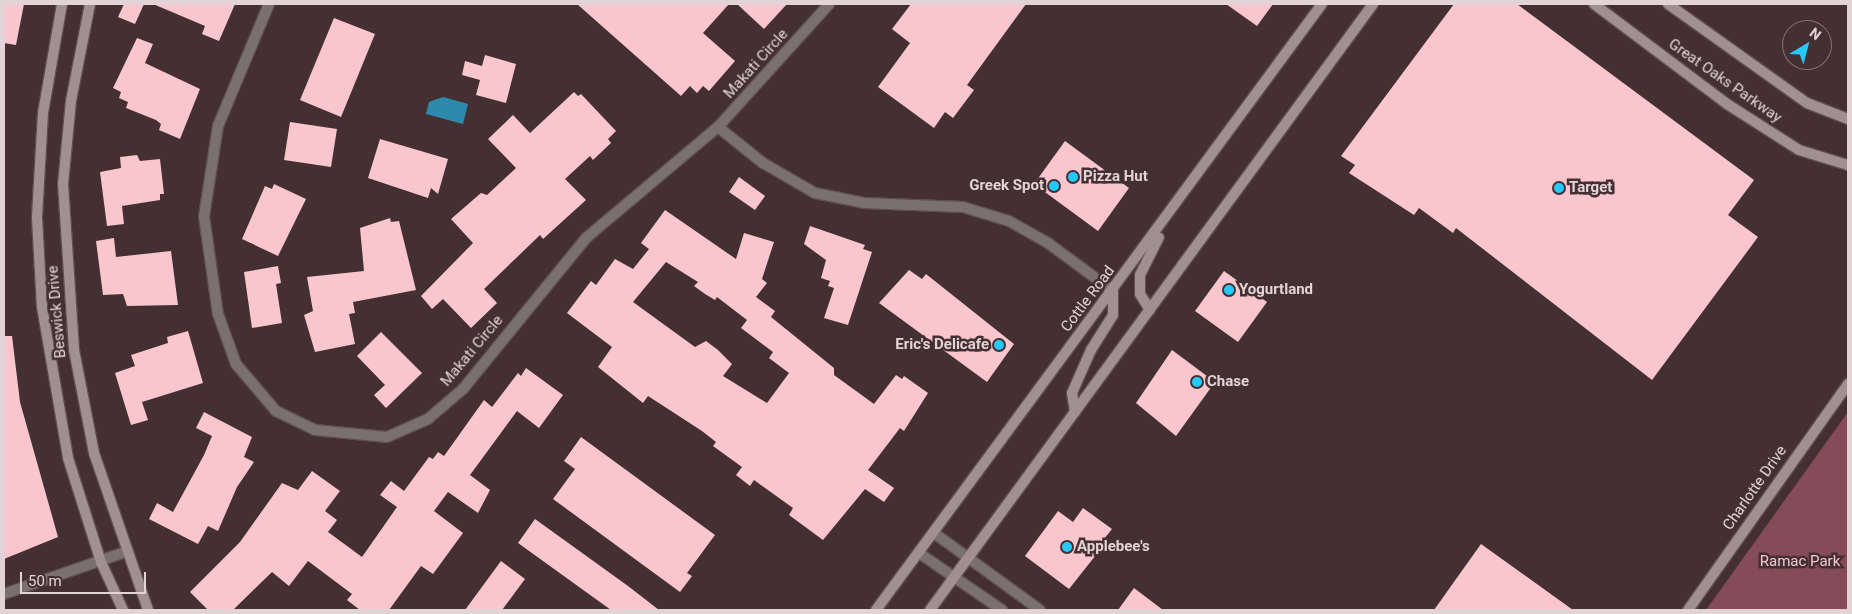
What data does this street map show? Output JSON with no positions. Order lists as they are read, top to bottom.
{
  "streets": {
    "main road": [
      "Great Oaks Parkway",
      "Cottle Road",
      "Beswick Drive",
      "Charlotte Drive"
    ],
    "street": ["Makati Circle"]
  },
  "parks": ["Ramac Park"],
  "places": [
    "Pizza Hut",
    "Greek Spot",
    "Target",
    "Yogurtland",
    "Eric's Delicafe",
    "Chase",
    "Applebee's"
  ],
  "scale_bar": "50 m",
  "north": "top right"
}
